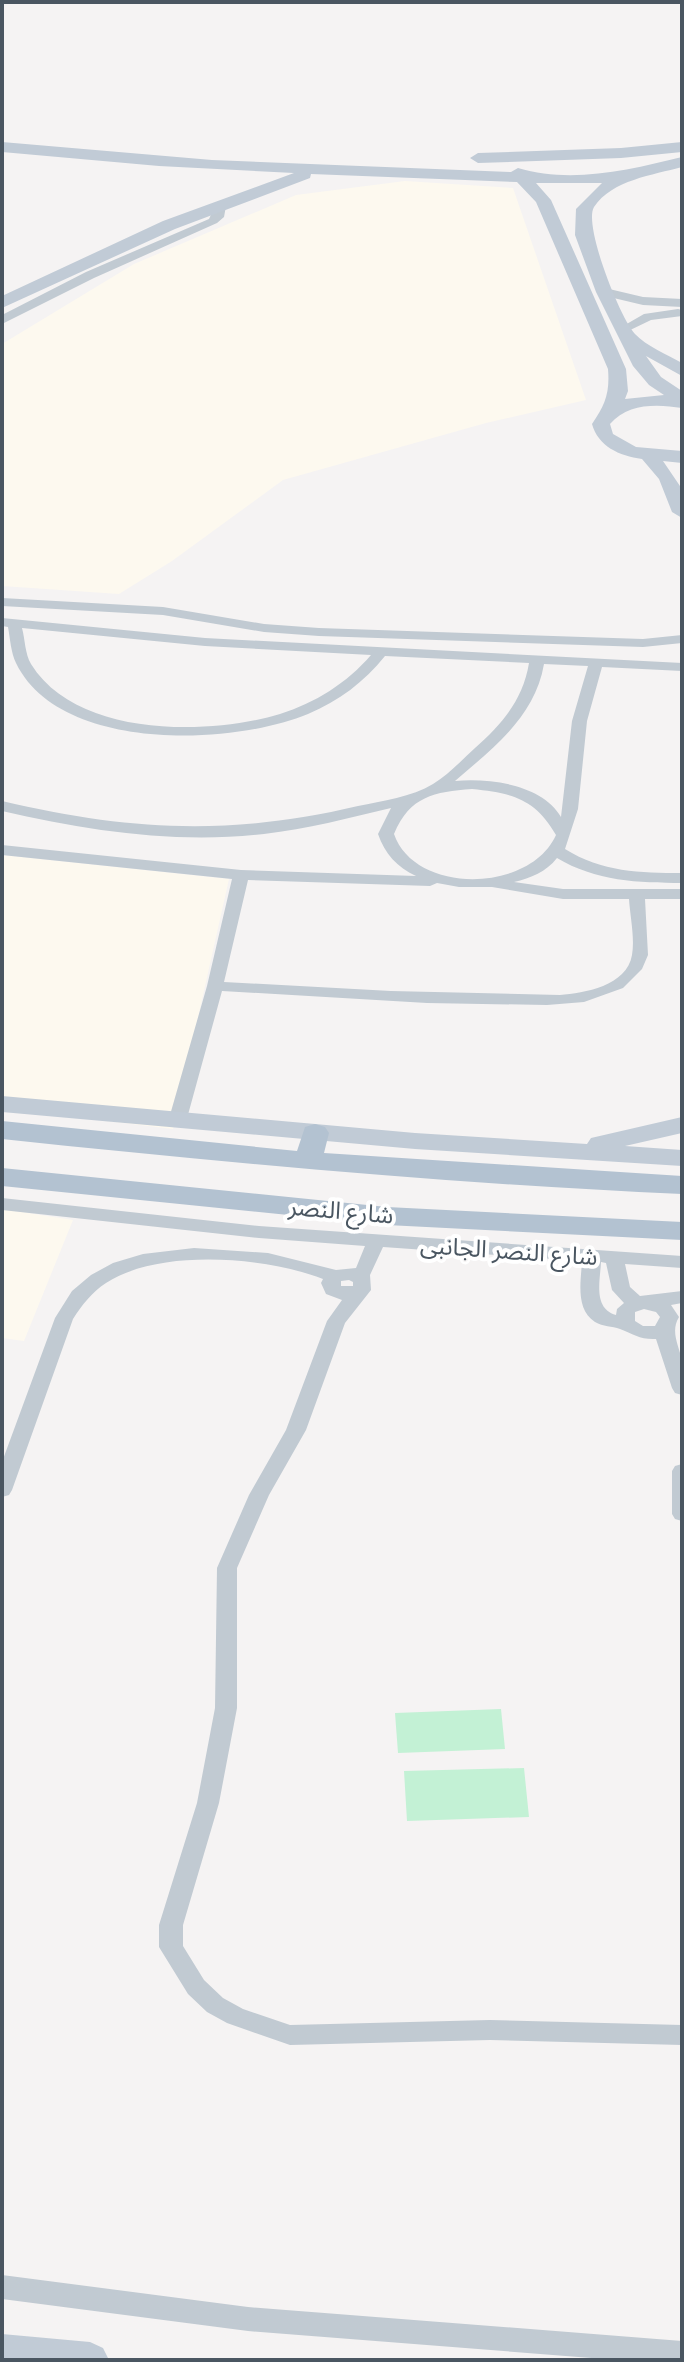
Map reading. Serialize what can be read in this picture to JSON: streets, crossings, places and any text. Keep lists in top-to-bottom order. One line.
{"streets":{"main road":["شارع النصر"],"street":["شارع النصر الجانبى"]}}
